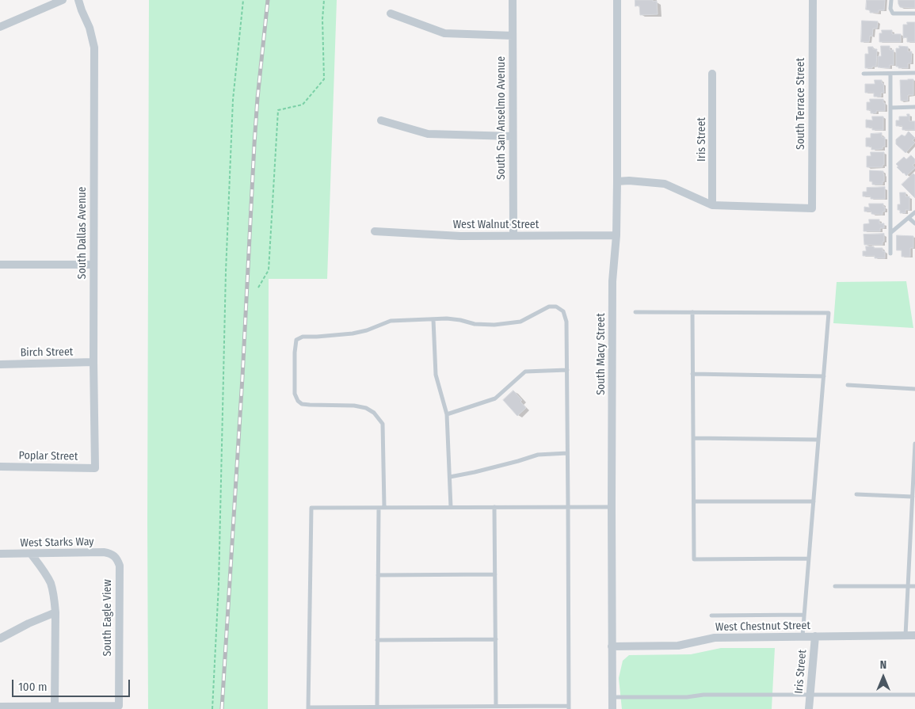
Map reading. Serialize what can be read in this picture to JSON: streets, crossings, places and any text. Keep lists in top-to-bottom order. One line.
{"streets":{"street":["South Terrace Street","South San Anselmo Avenue","Iris Street","West Walnut Street","South Dallas Avenue","Birch Street","South Macy Street","Poplar Street","West Starks Way","South Eagle View","West Chestnut Street"]},"crossings":[["South Terrace Street","Iris Street"],["South San Anselmo Avenue","West Walnut Street"],["Iris Street","West Chestnut Street"],["West Walnut Street","South Macy Street"],["South Dallas Avenue","Birch Street"],["South Dallas Avenue","Poplar Street"],["South Macy Street","West Chestnut Street"],["West Starks Way","South Eagle View"]],"scale_bar":"100 m","north":"top"}
